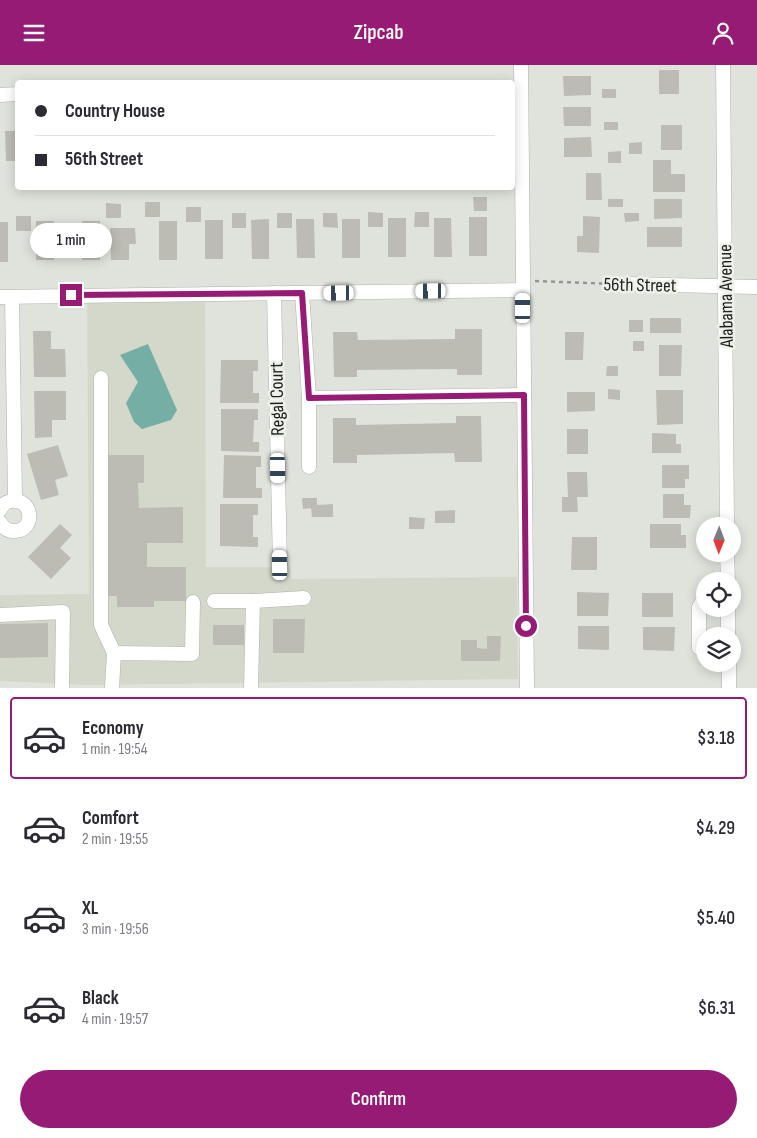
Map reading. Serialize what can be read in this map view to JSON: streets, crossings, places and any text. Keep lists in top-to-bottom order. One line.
{"streets":{"street":["56th Street","Alabama Avenue","Regal Court"]},"crossings":[["56th Street","Alabama Avenue"]],"north":"bottom","page":{"header":"Zipcab","banner":["Country House","56th Street"],"bubble":"1 min","list":[{"name":"Economy","note":"1 min · 19:54","value":"$3.18"},{"name":"Comfort","note":"2 min · 19:55","value":"$4.29"},{"name":"XL","note":"3 min · 19:56","value":"$5.40"},{"name":"Black","note":"4 min · 19:57","value":"$6.31"}],"buttons":"Confirm"}}
